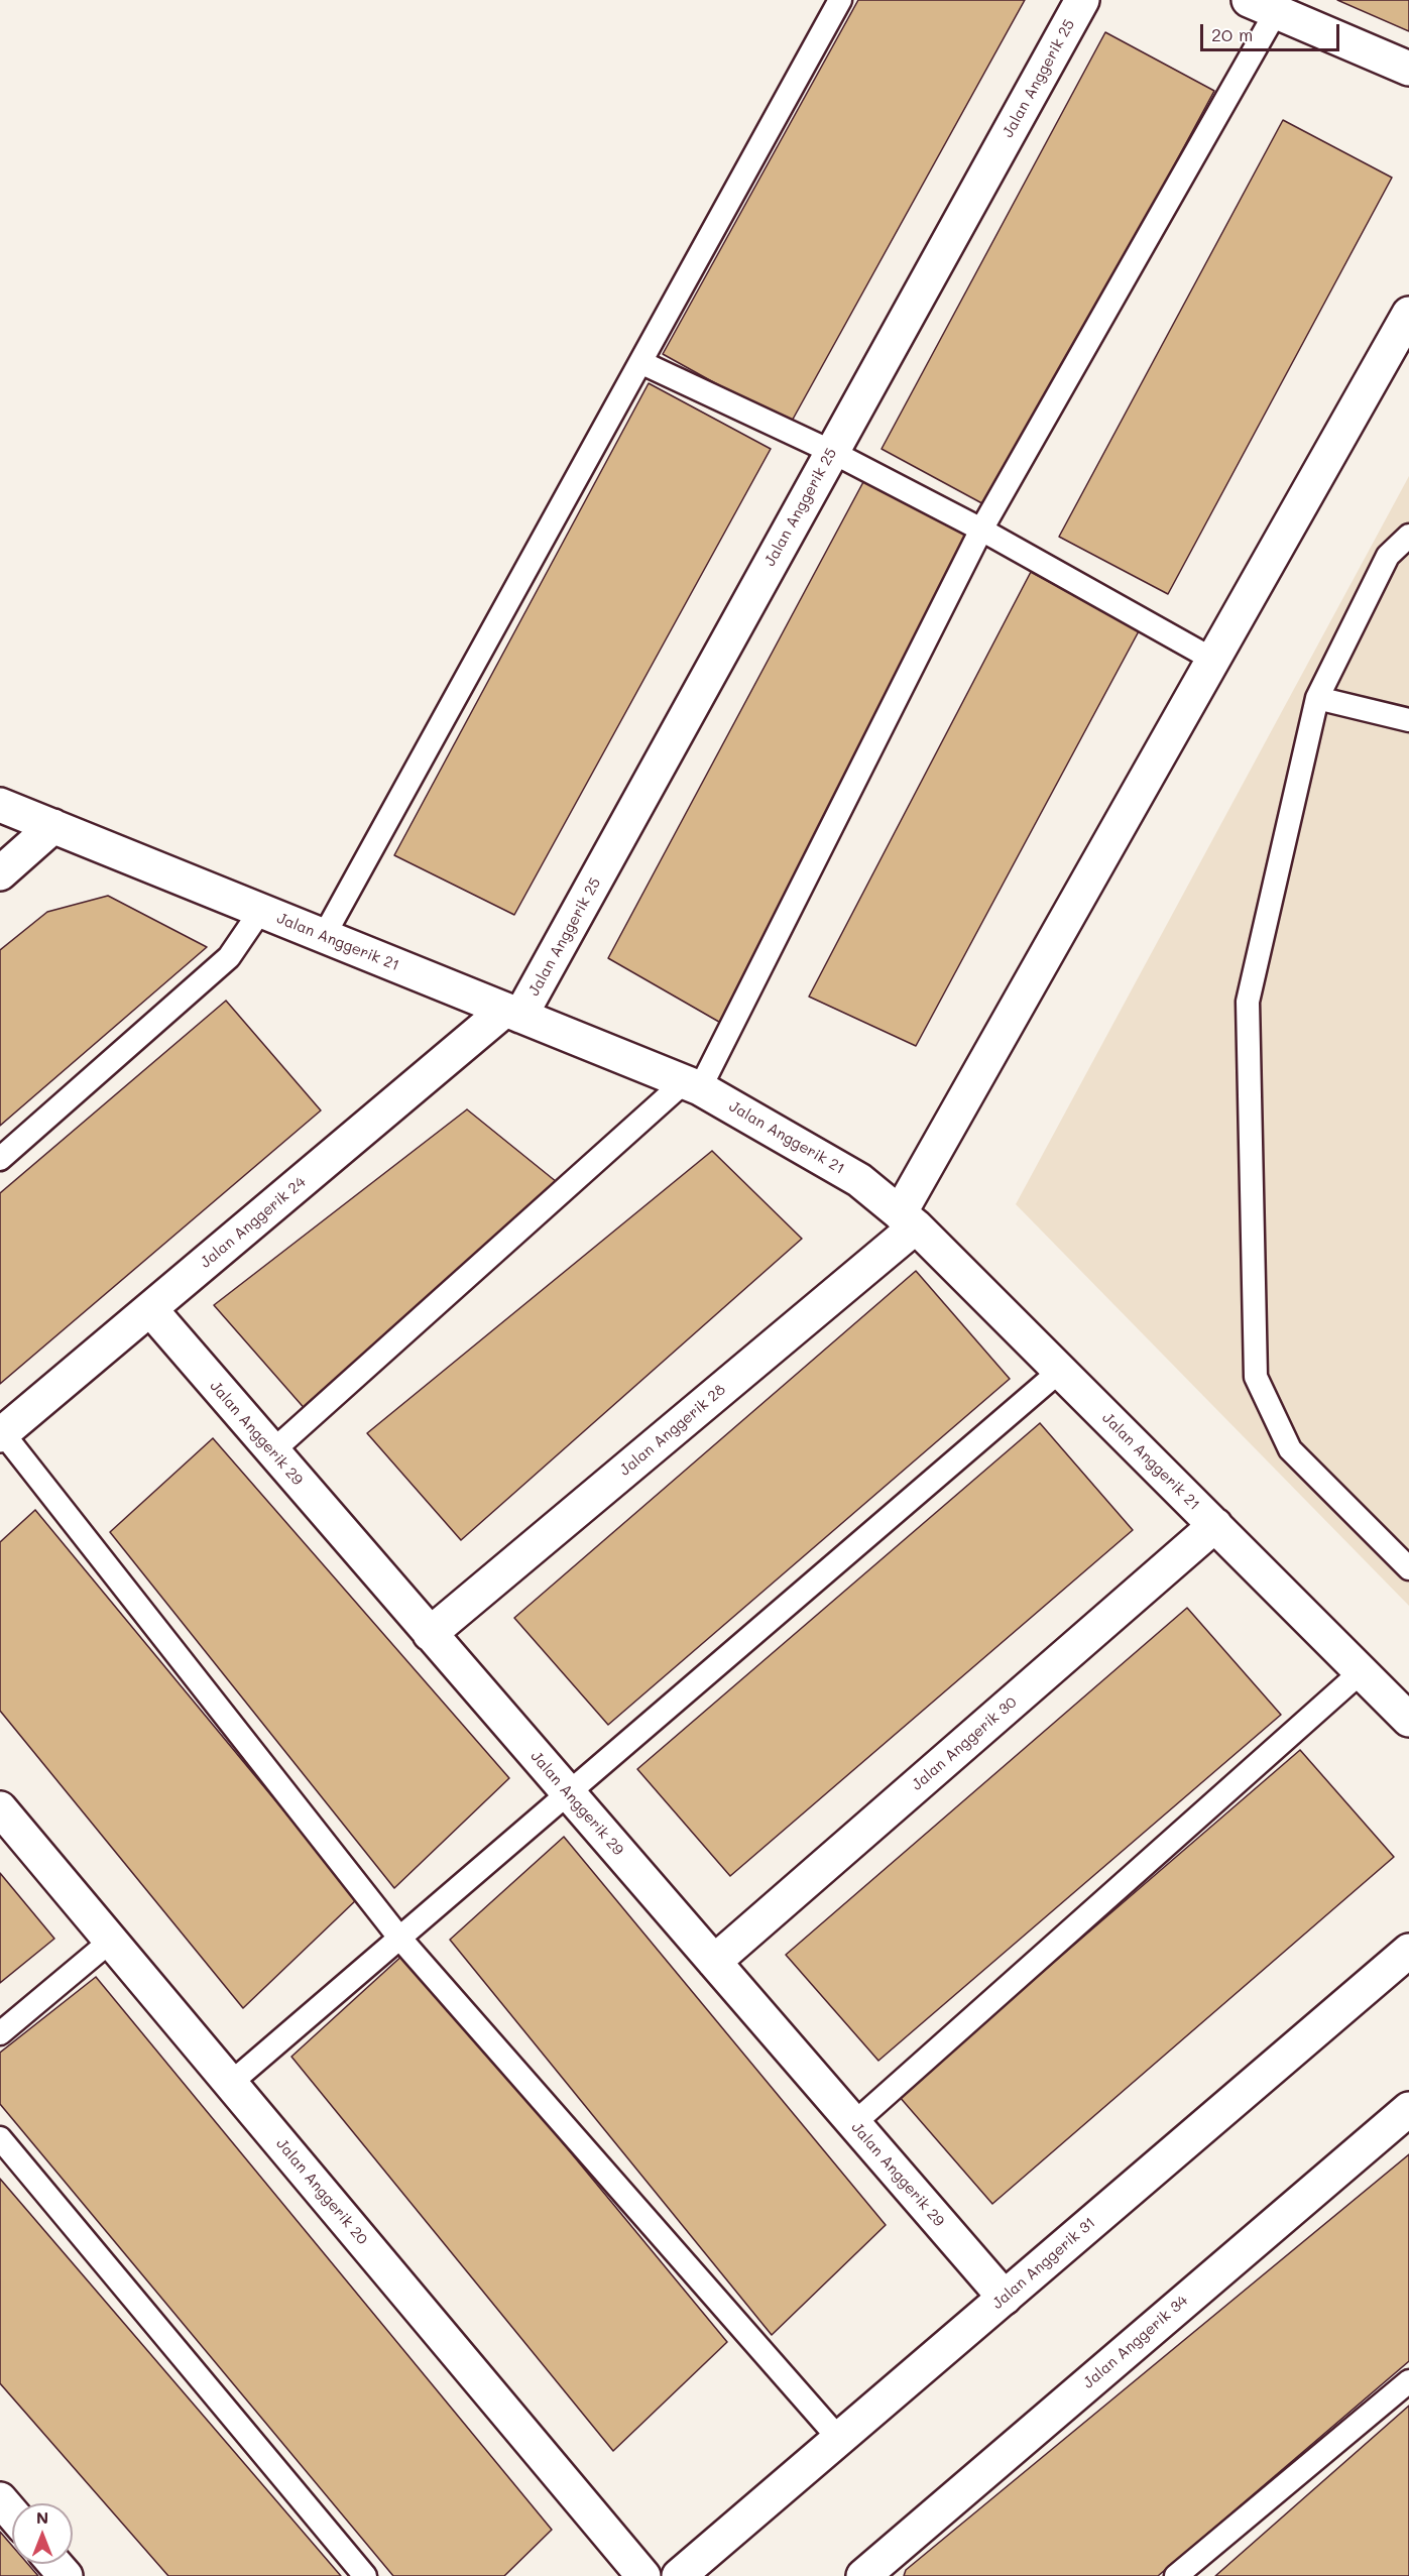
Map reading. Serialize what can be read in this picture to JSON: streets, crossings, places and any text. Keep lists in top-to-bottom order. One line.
{"streets":{"street":["Jalan Anggerik 25","Jalan Anggerik 21","Jalan Anggerik 24","Jalan Anggerik 28","Jalan Anggerik 29","Jalan Anggerik 30","Jalan Anggerik 20","Jalan Anggerik 31","Jalan Anggerik 34"]},"crossings":[["Jalan Anggerik 25","Jalan Anggerik 21"],["Jalan Anggerik 25","Jalan Anggerik 24"],["Jalan Anggerik 21","Jalan Anggerik 24"],["Jalan Anggerik 21","Jalan Anggerik 28"],["Jalan Anggerik 21","Jalan Anggerik 30"],["Jalan Anggerik 24","Jalan Anggerik 29"],["Jalan Anggerik 28","Jalan Anggerik 29"],["Jalan Anggerik 29","Jalan Anggerik 30"],["Jalan Anggerik 29","Jalan Anggerik 31"]],"scale_bar":"20 m","north":"top"}
